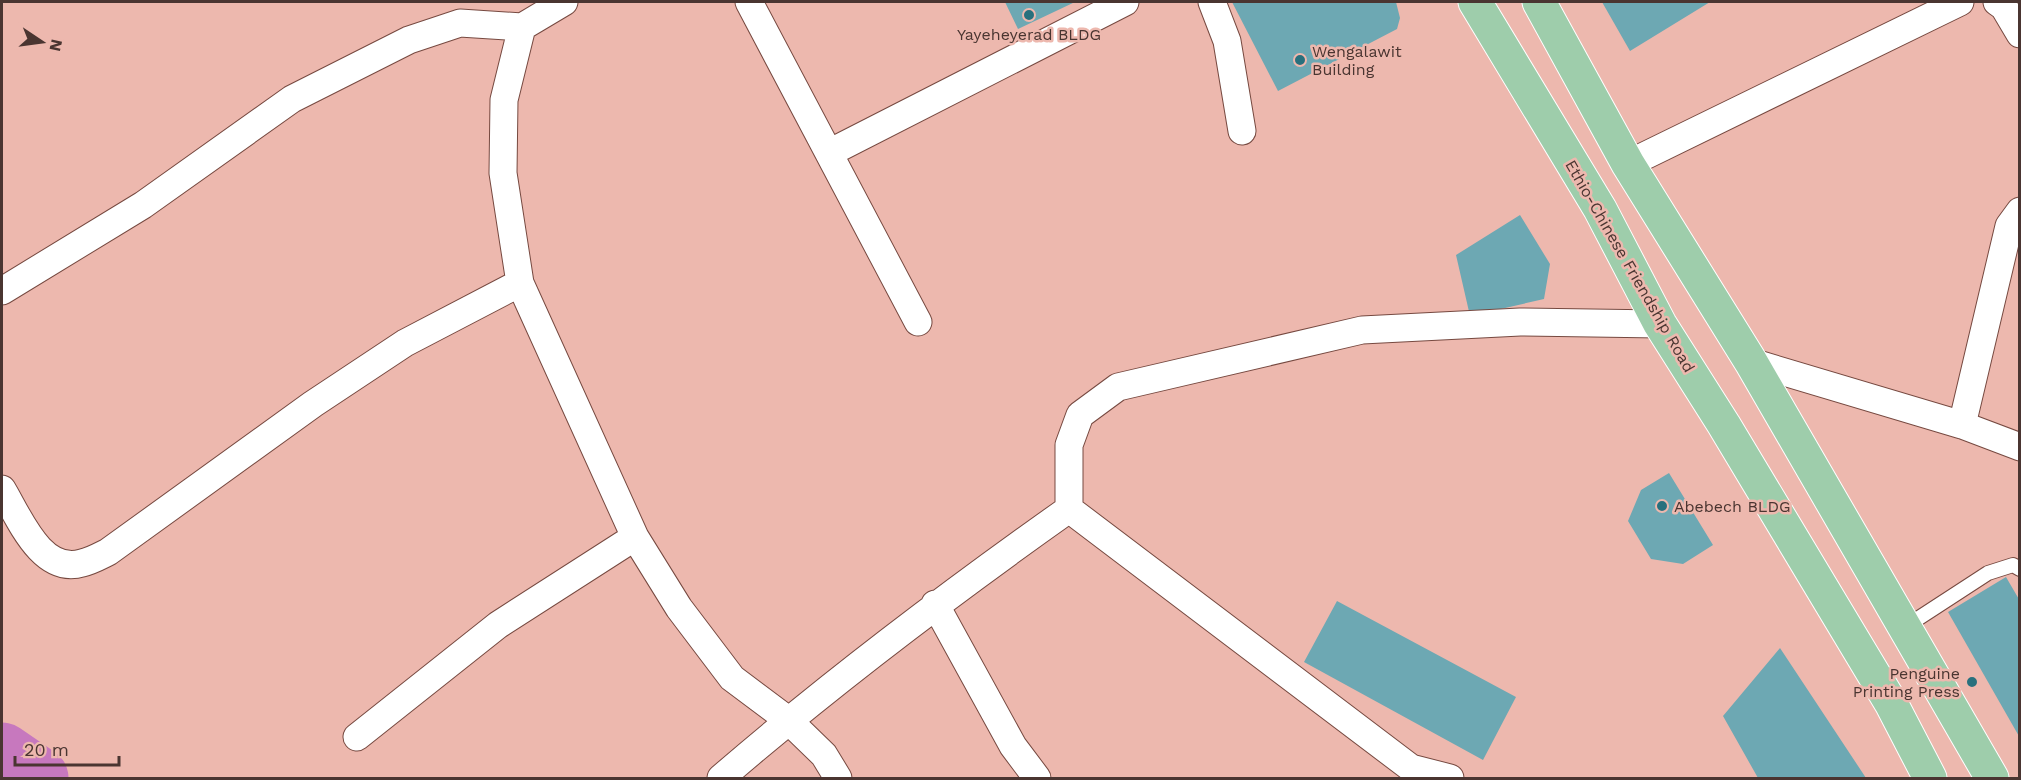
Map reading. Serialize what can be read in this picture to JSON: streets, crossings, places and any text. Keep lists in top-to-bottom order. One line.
{"streets":{"main road":["Ethio-Chinese Friendship Road"]},"places":["Yayeheyerad BLDG","Wengalawit Building","Abebech BLDG","Penguine Printing Press"],"scale_bar":"20 m","north":"right"}
